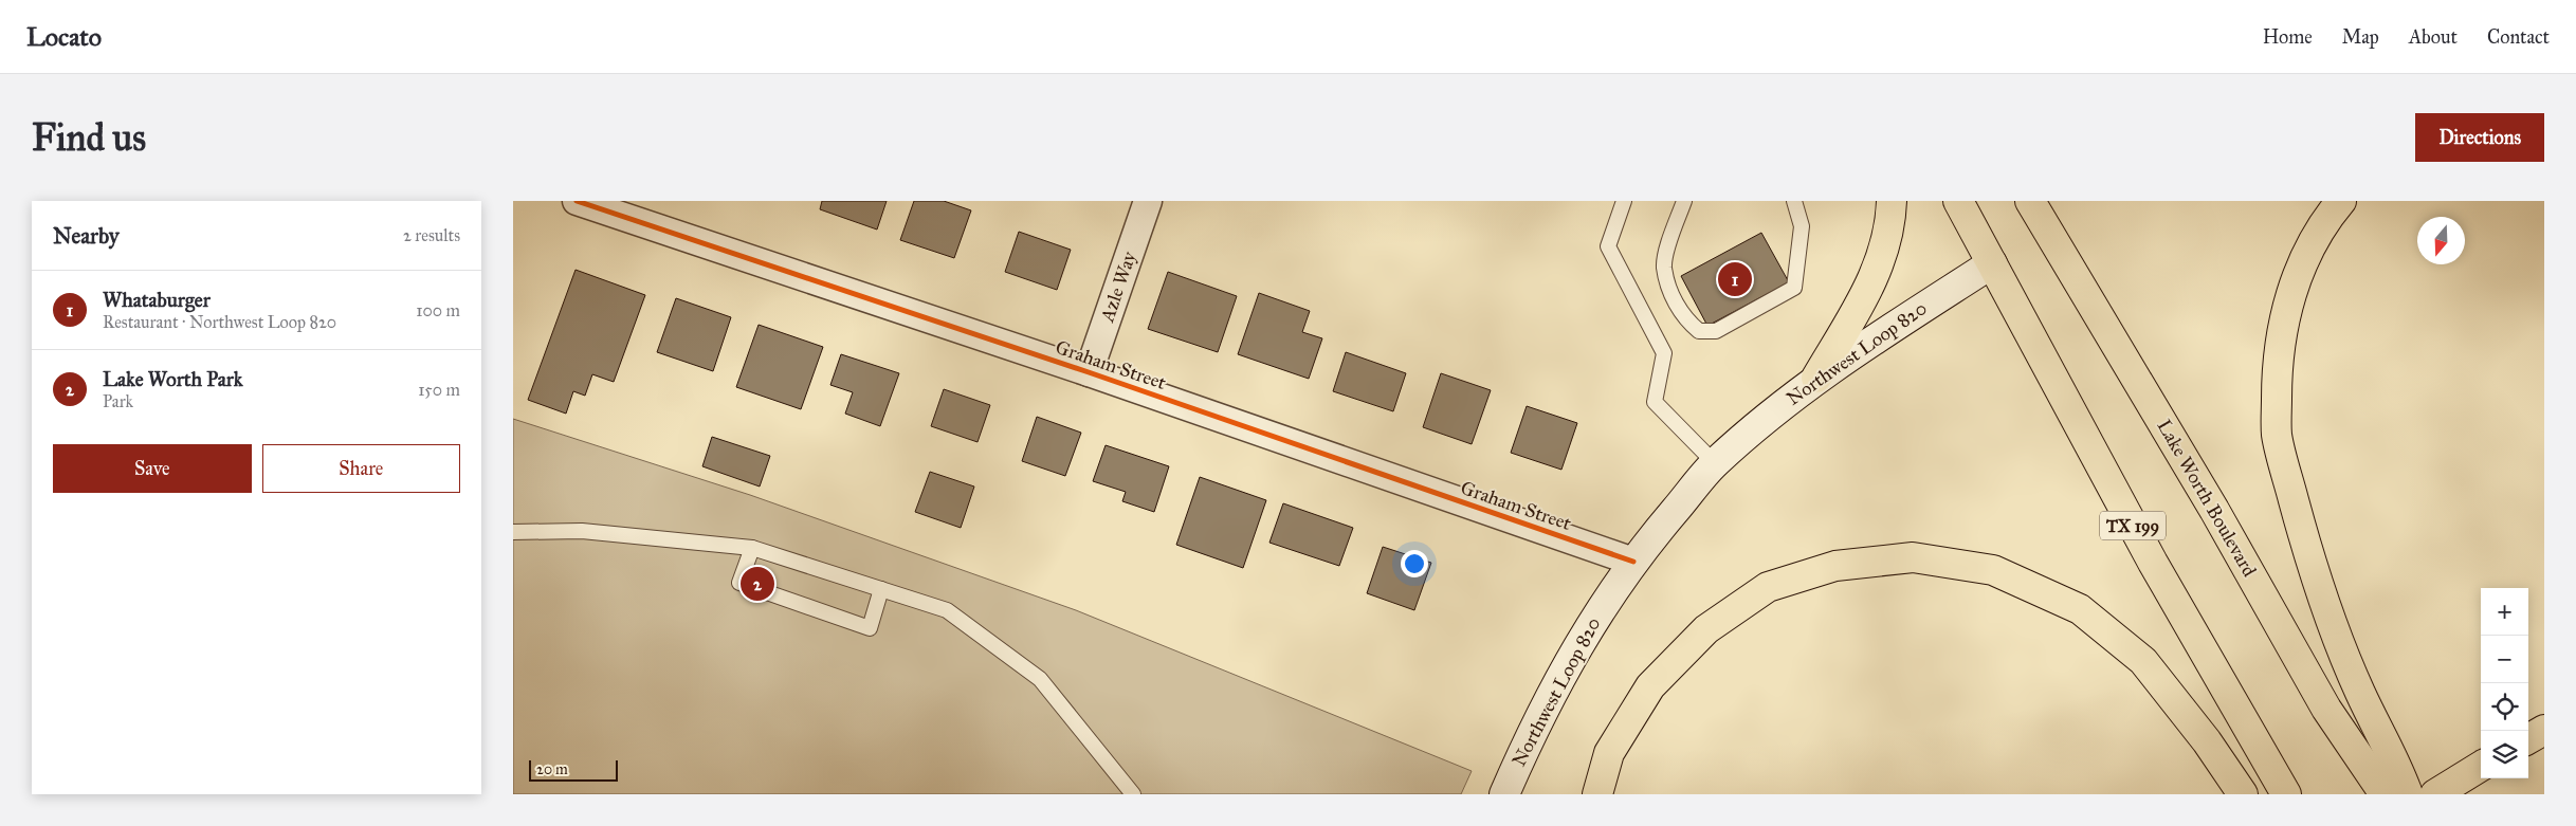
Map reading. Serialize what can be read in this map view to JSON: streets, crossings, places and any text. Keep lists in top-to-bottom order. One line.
{"streets":{"main road":["Northwest Loop 820","Lake Worth Boulevard","TX 199"],"street":["Azle Way","Graham Street"]},"crossings":[["Azle Way","Graham Street"],["Northwest Loop 820","Graham Street"],["Northwest Loop 820","TX 199"]],"scale_bar":"20 m","north":"bottom","page":{"header":"Locato","nav":["Home","Map","About","Contact"],"buttons":["Directions",["Save","Share"]],"title":"Find us","heading":["Nearby","2 results"],"pins":["1","2"],"list":[{"mark":"1","name":"Whataburger","note":"Restaurant · Northwest Loop 820","value":"100 m"},{"mark":"2","name":"Lake Worth Park","note":"Park","value":"150 m"}],"map_buttons":["+","−"],"scale":"20 m"}}
